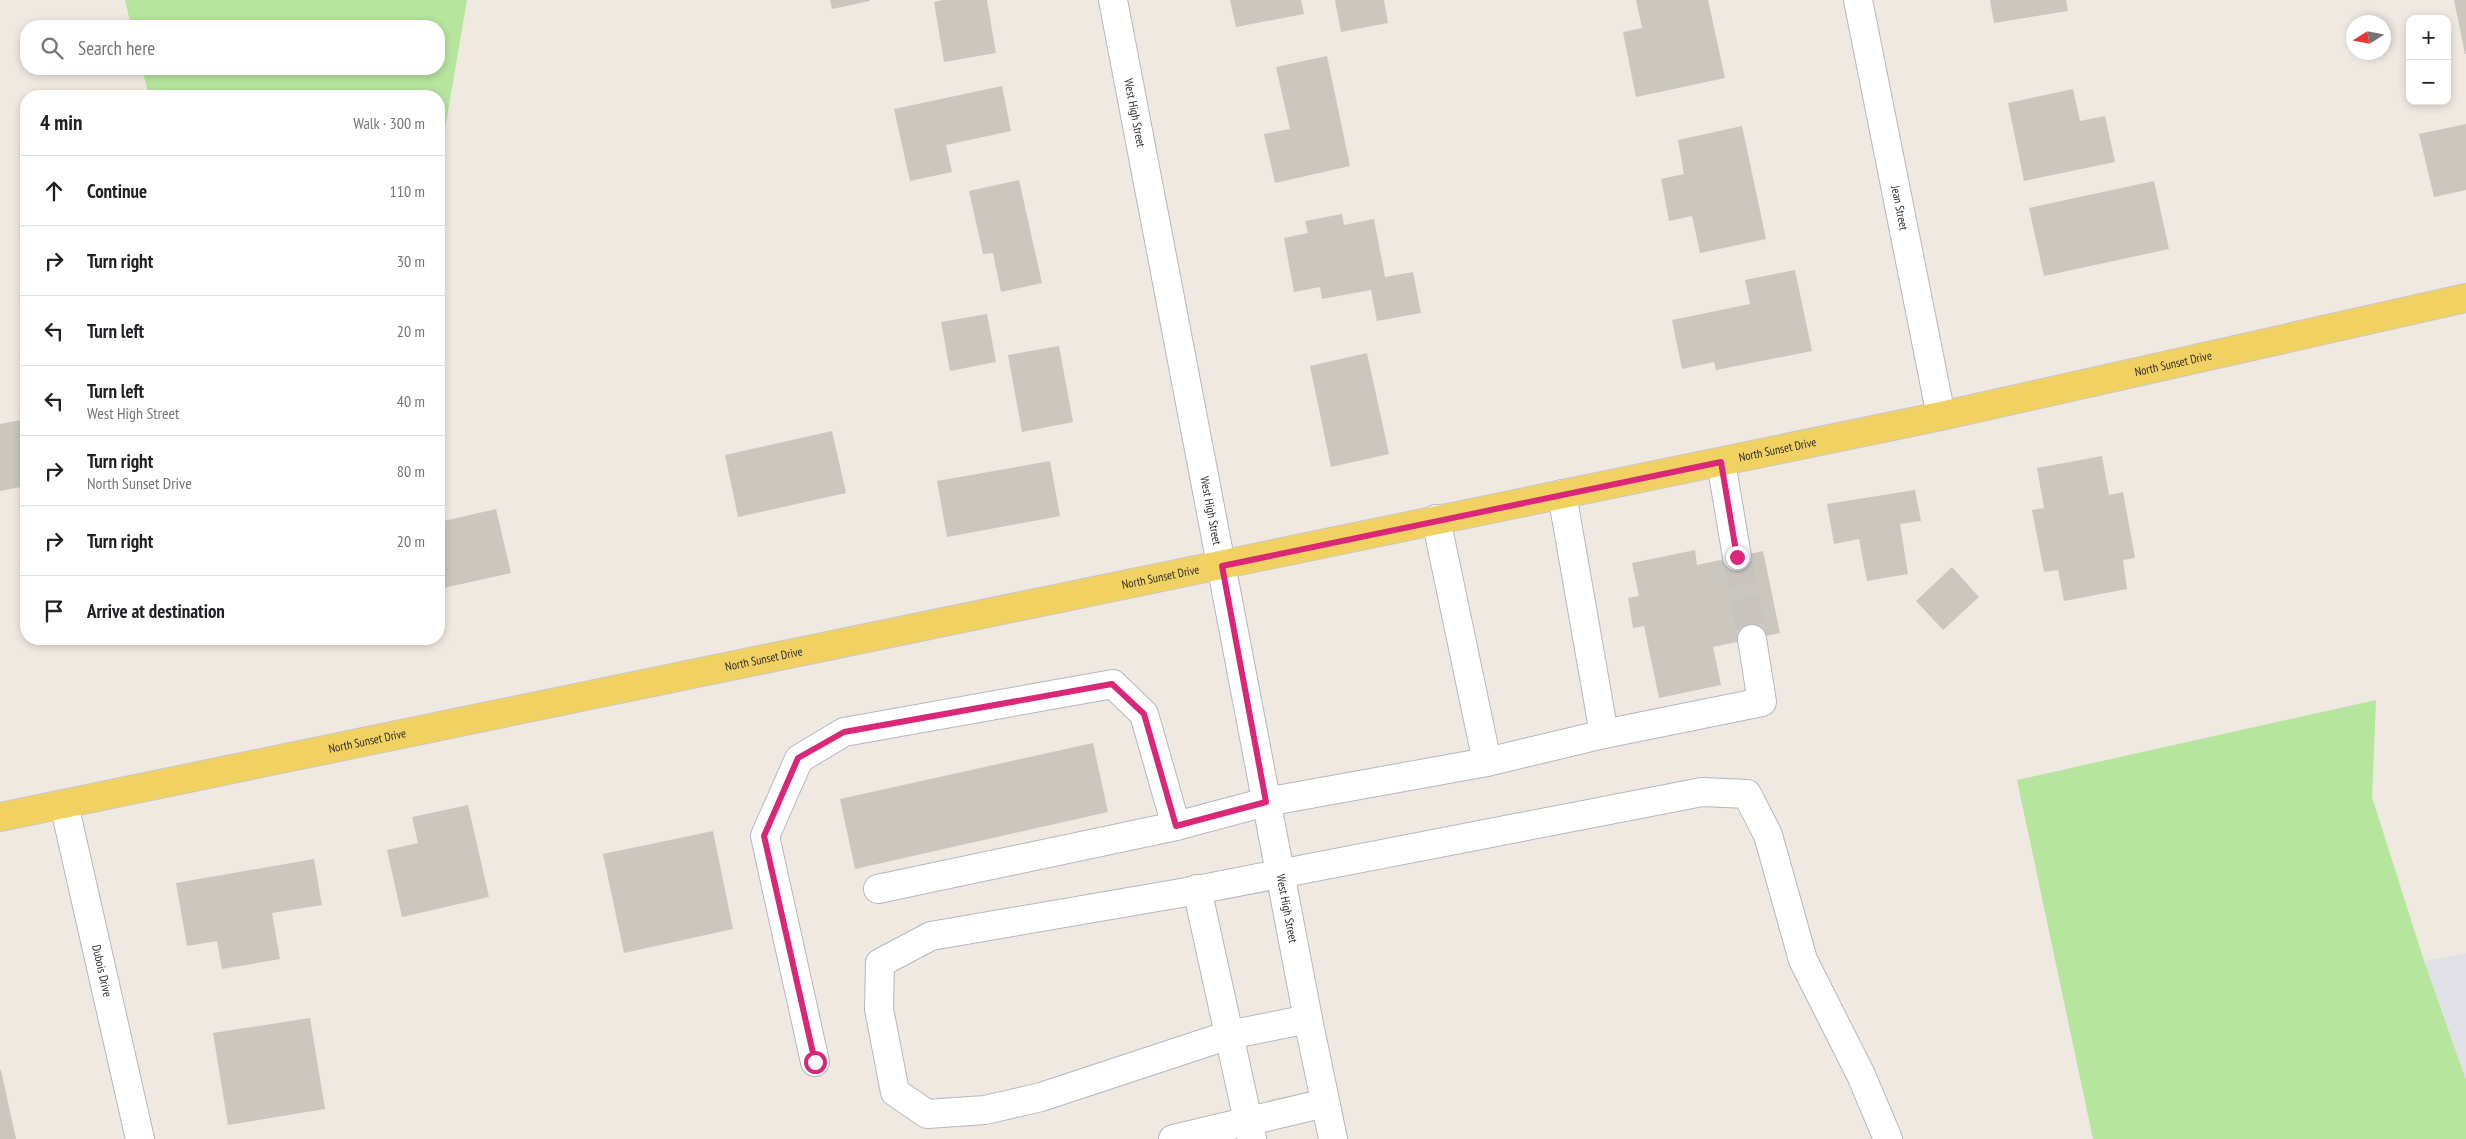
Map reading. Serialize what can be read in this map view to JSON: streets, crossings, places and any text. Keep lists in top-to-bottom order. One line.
{"streets":{"main road":["North Sunset Drive"],"street":["West High Street","Jean Street","Dubois Drive"]},"crossings":[["West High Street","North Sunset Drive"],["Jean Street","North Sunset Drive"],["North Sunset Drive","Dubois Drive"]],"north":"left","page":{"map_buttons":["+","−"],"search":"Search here","heading":["4 min","Walk · 300 m"],"list":[["Continue","110 m"],["Turn right","30 m"],["Turn left","20 m"],["Turn left","West High Street","40 m"],["Turn right","North Sunset Drive","80 m"],["Turn right","20 m"],"Arrive at destination"]}}
